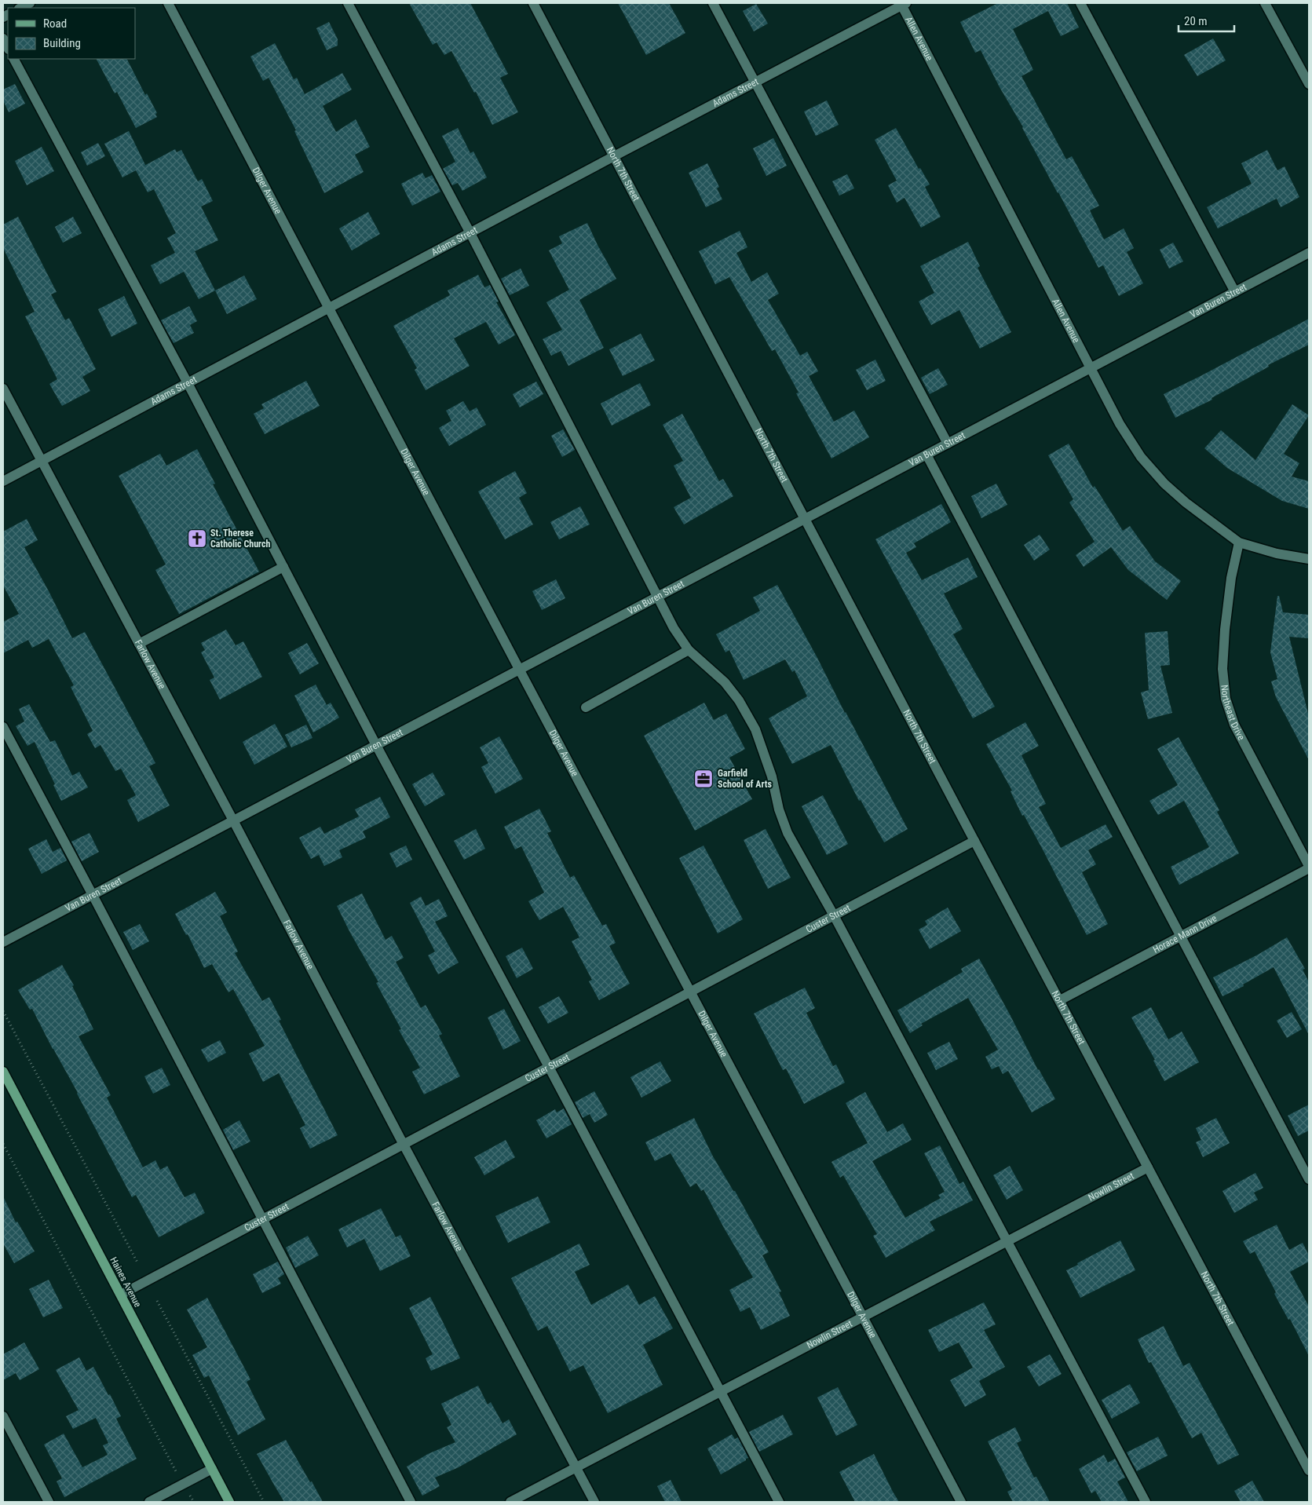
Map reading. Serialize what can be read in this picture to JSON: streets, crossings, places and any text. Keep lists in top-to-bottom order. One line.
{"streets":{"main road":["Haines Avenue"],"street":["Allen Avenue","Adams Street","North 7th Street","Dilger Avenue","Van Buren Street","Farlow Avenue","Northeast Drive","Custer Street","Horace Mann Drive","Nowlin Street"]},"crossings":[["Allen Avenue","Adams Street"],["Allen Avenue","Van Buren Street"],["Allen Avenue","Northeast Drive"],["Adams Street","North 7th Street"],["Adams Street","Dilger Avenue"],["Adams Street","Farlow Avenue"],["North 7th Street","Van Buren Street"],["North 7th Street","Custer Street"],["North 7th Street","Horace Mann Drive"],["North 7th Street","Nowlin Street"],["Dilger Avenue","Van Buren Street"],["Dilger Avenue","Custer Street"],["Dilger Avenue","Nowlin Street"],["Van Buren Street","Farlow Avenue"],["Farlow Avenue","Custer Street"],["Farlow Avenue","Nowlin Street"],["Northeast Drive","Horace Mann Drive"],["Custer Street","Haines Avenue"]],"places":{"church":["St. Therese Catholic Church"],"office":["Garfield School of Arts"]},"legend":["Road","Building"],"scale_bar":"20 m"}
